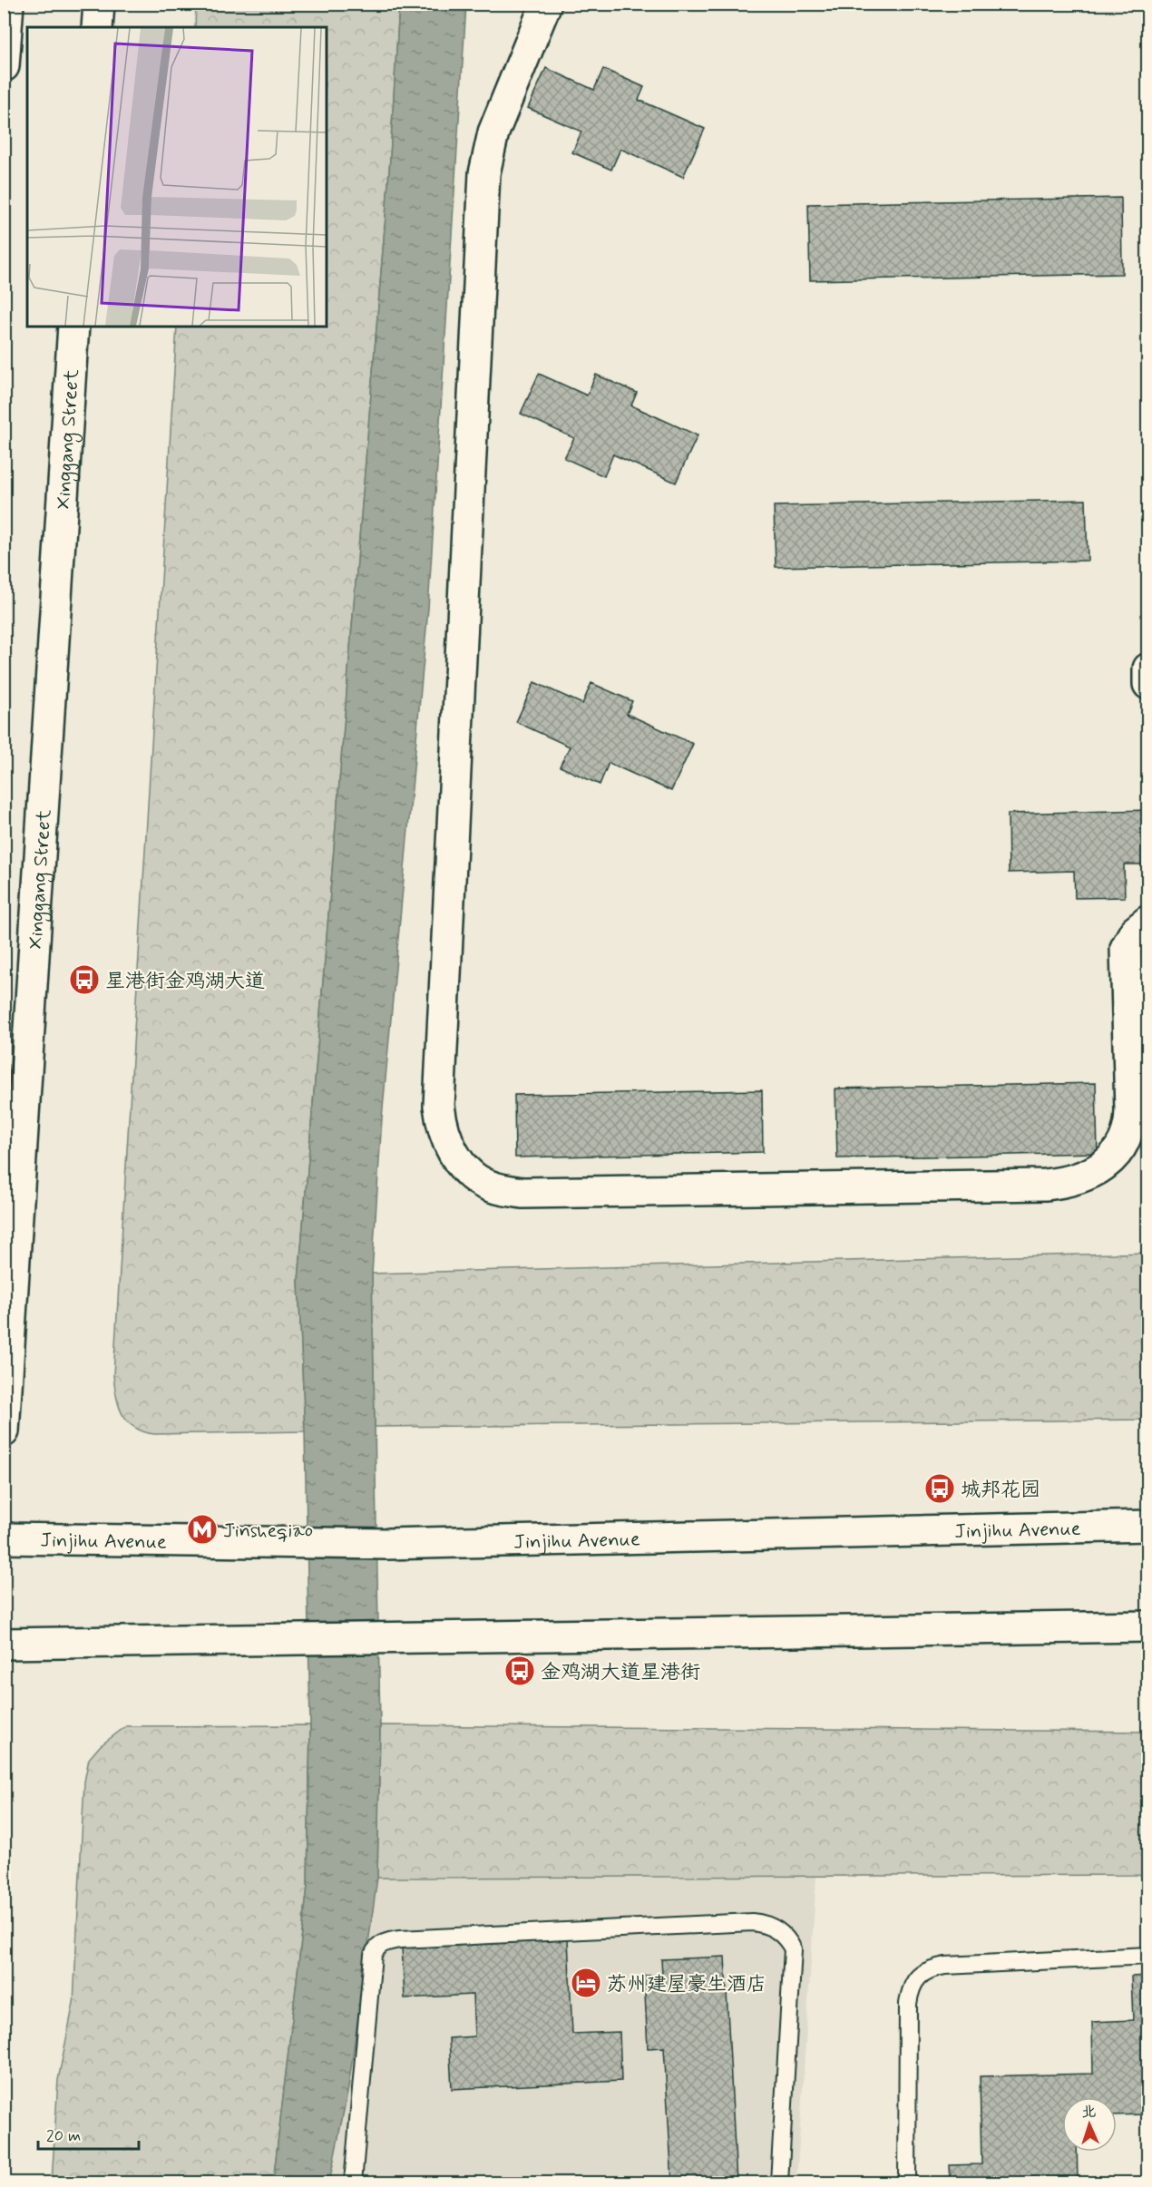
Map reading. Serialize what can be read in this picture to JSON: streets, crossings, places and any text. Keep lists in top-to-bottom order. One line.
{"streets":{"main road":["Xinggang Street","Jinjihu Avenue"]},"places":{"bus stop":["星港街金鸡湖大道","城邦花园","金鸡湖大道星港街"],"metro station":["Jinsheqiao"],"hotel":["苏州建屋豪生酒店"]},"scale_bar":"20 m","north":"top"}
